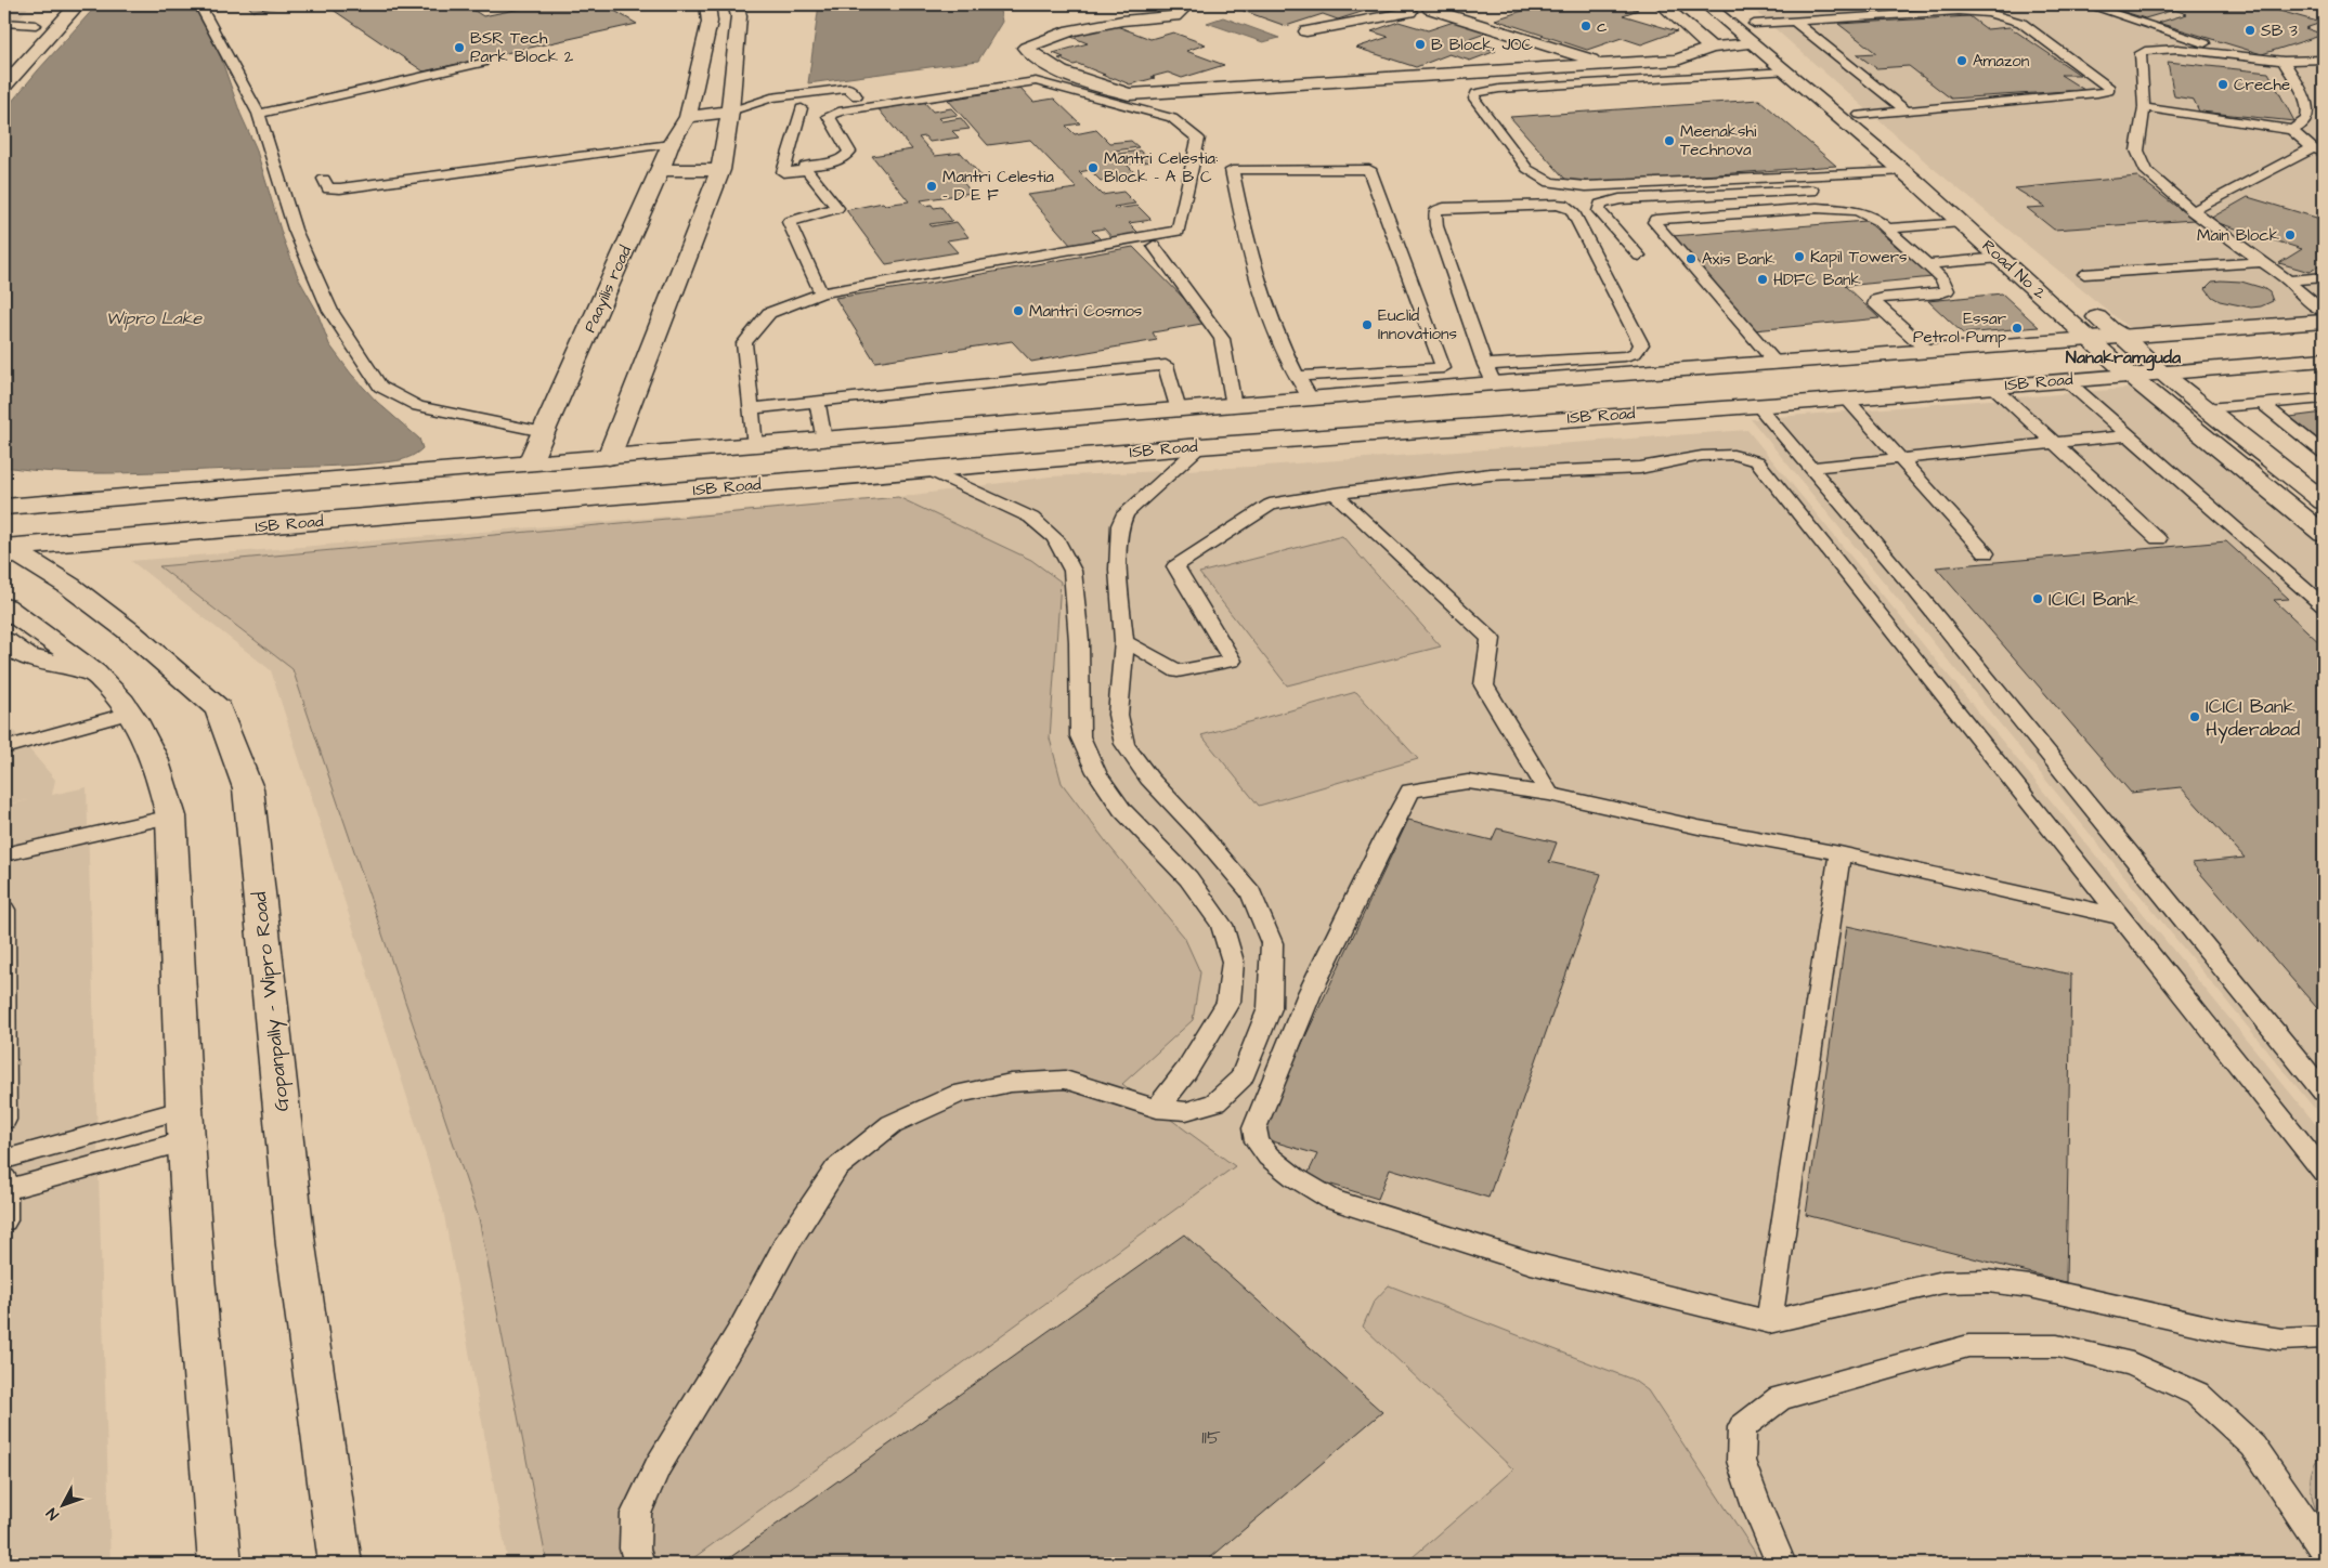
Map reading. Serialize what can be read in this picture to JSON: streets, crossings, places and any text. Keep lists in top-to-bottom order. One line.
{"streets":{"street":["Road No 2","Paayilis road","ISB Road","Gopanpally - Wipro Road"]},"crossings":[["Road No 2","ISB Road"],["Paayilis road","ISB Road"],["ISB Road","Gopanpally - Wipro Road"]],"districts":["Nanakramguda"],"water":["Wipro Lake"],"places":["c","SB 3","B Block, JOC","BSR Tech Park Block 2","Amazon","Creche","Meenakshi Technova","Mantri Celestia: Block - A B C","Mantri Celestia - D E F","Main Block","Kapil Towers","Axis Bank","HDFC Bank","Mantri Cosmos","Euclid Innovations","Essar Petrol Pump","ICICI Bank","ICICI Bank Hyderabad"],"house_numbers":["115"],"north":"bottom left"}
